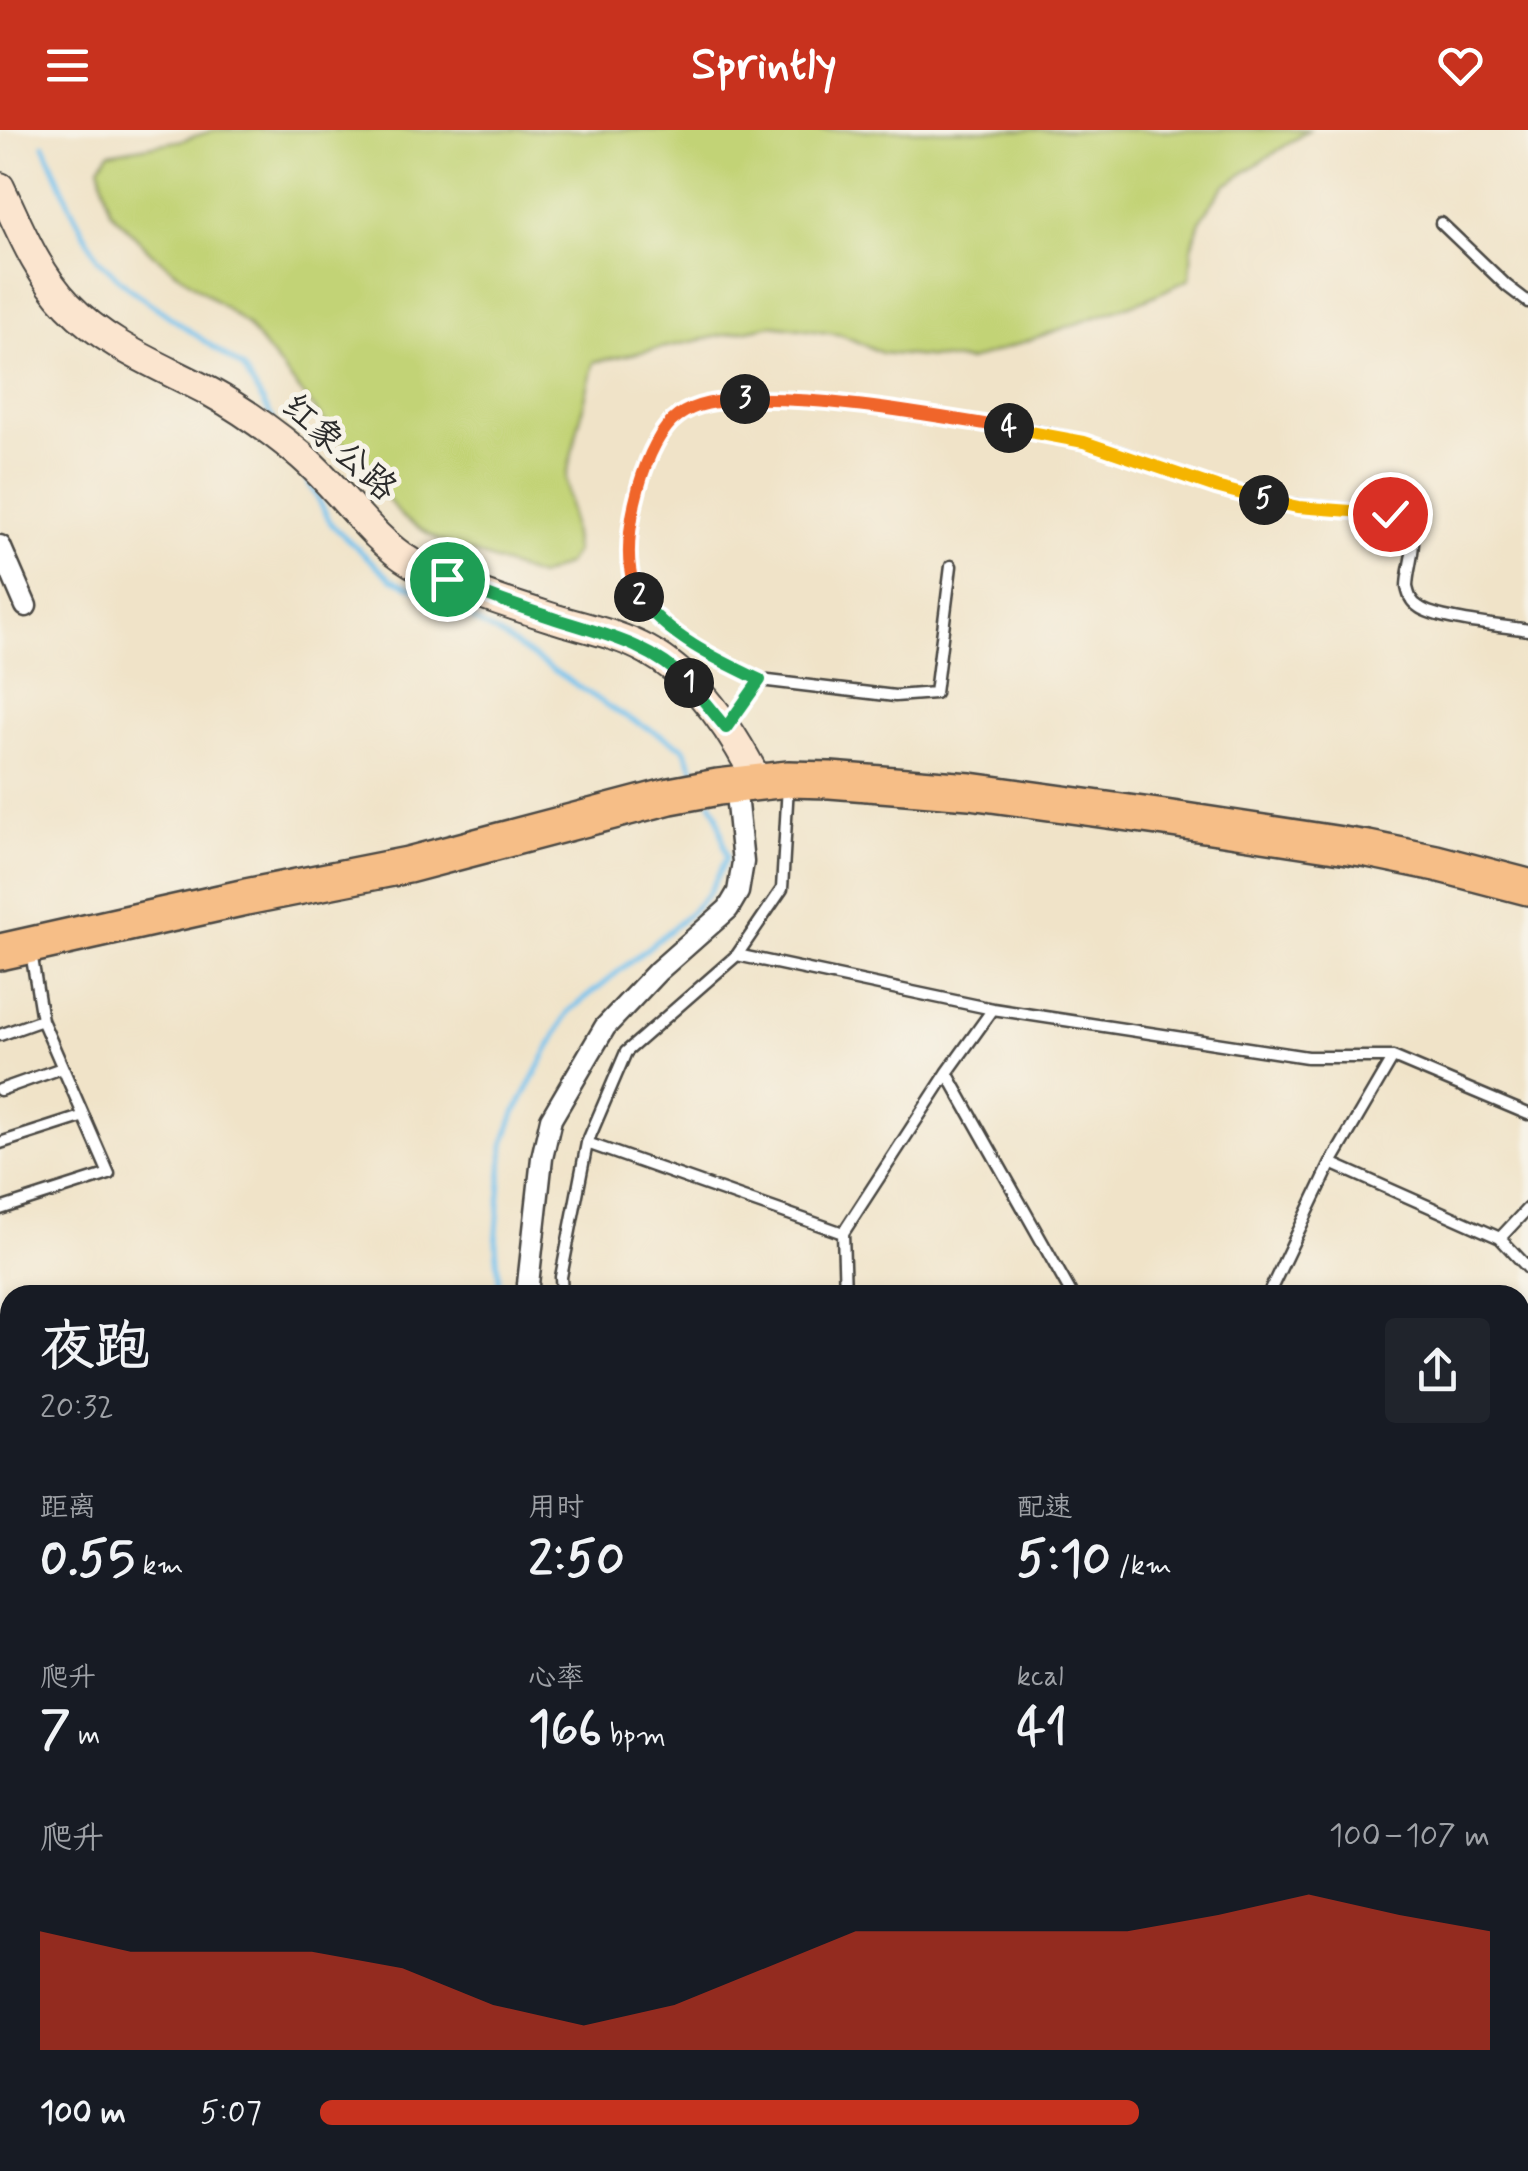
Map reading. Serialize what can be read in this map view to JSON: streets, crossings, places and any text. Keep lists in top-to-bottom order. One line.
{"streets":{"main road":["红象公路"]},"page":{"header":"Sprintly","pins":["3","4","5","2","1"],"heading":["夜跑","20:32"],"stats":[["距离","0.55 km"],["用时","2:50"],["配速","5:10 /km"],["爬升","7 m"],["心率","166 bpm"],["kcal","41"]],"chart":["爬升","100–107 m"],"list":[{"name":"100 m","note":"5:07"}]}}
